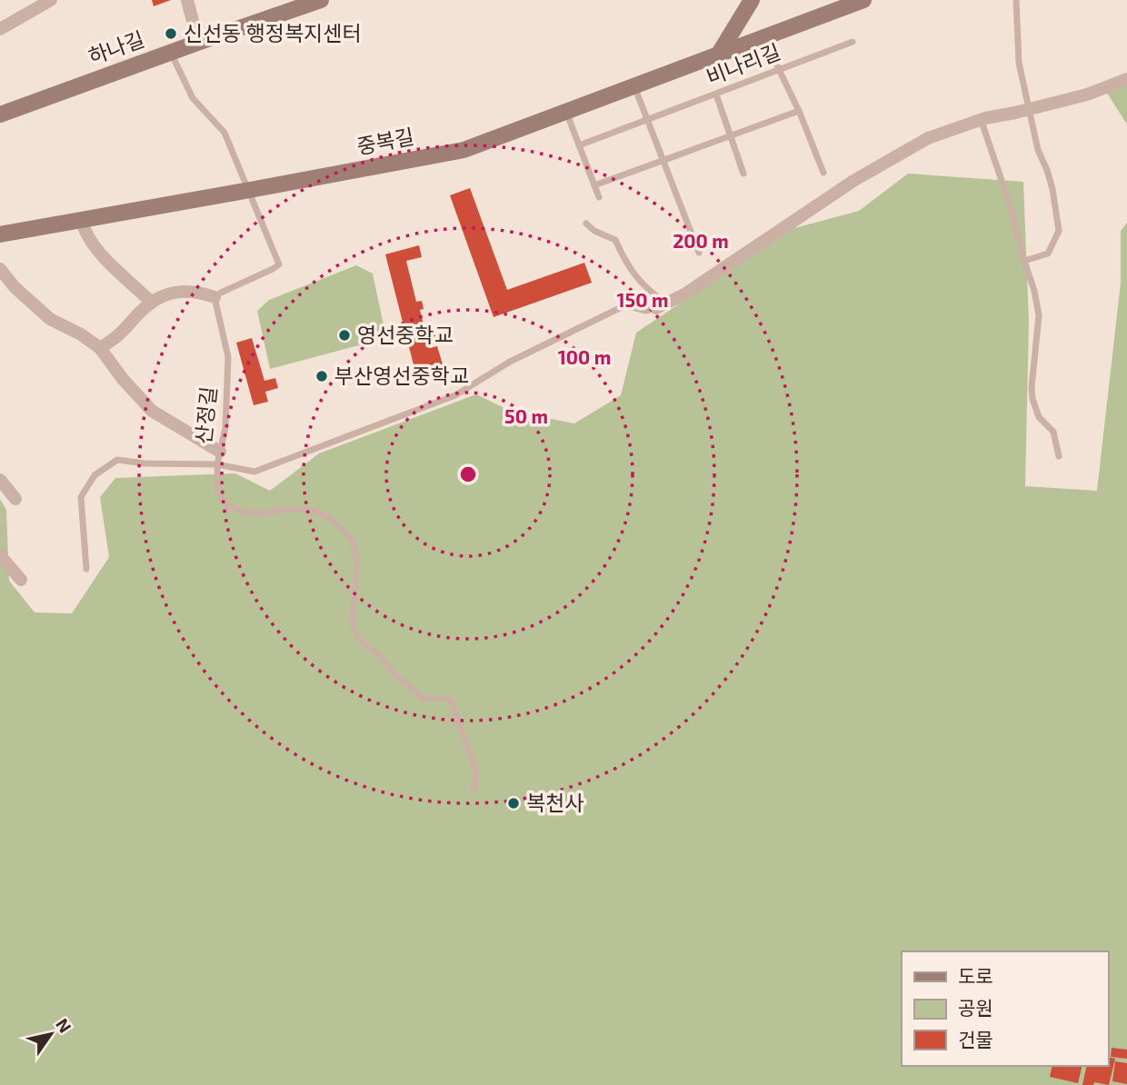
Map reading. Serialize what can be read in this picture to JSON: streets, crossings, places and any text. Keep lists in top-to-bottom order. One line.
{"streets":{"street":["하나길","중복길"],"lane":["비나리길","산정길"]},"places":["신선동 행정복지센터","영선중학교","부산영선중학교","복천사"],"legend":["도로","공원","건물"],"north":"top right","rings":["200 m","150 m","100 m","50 m"]}
